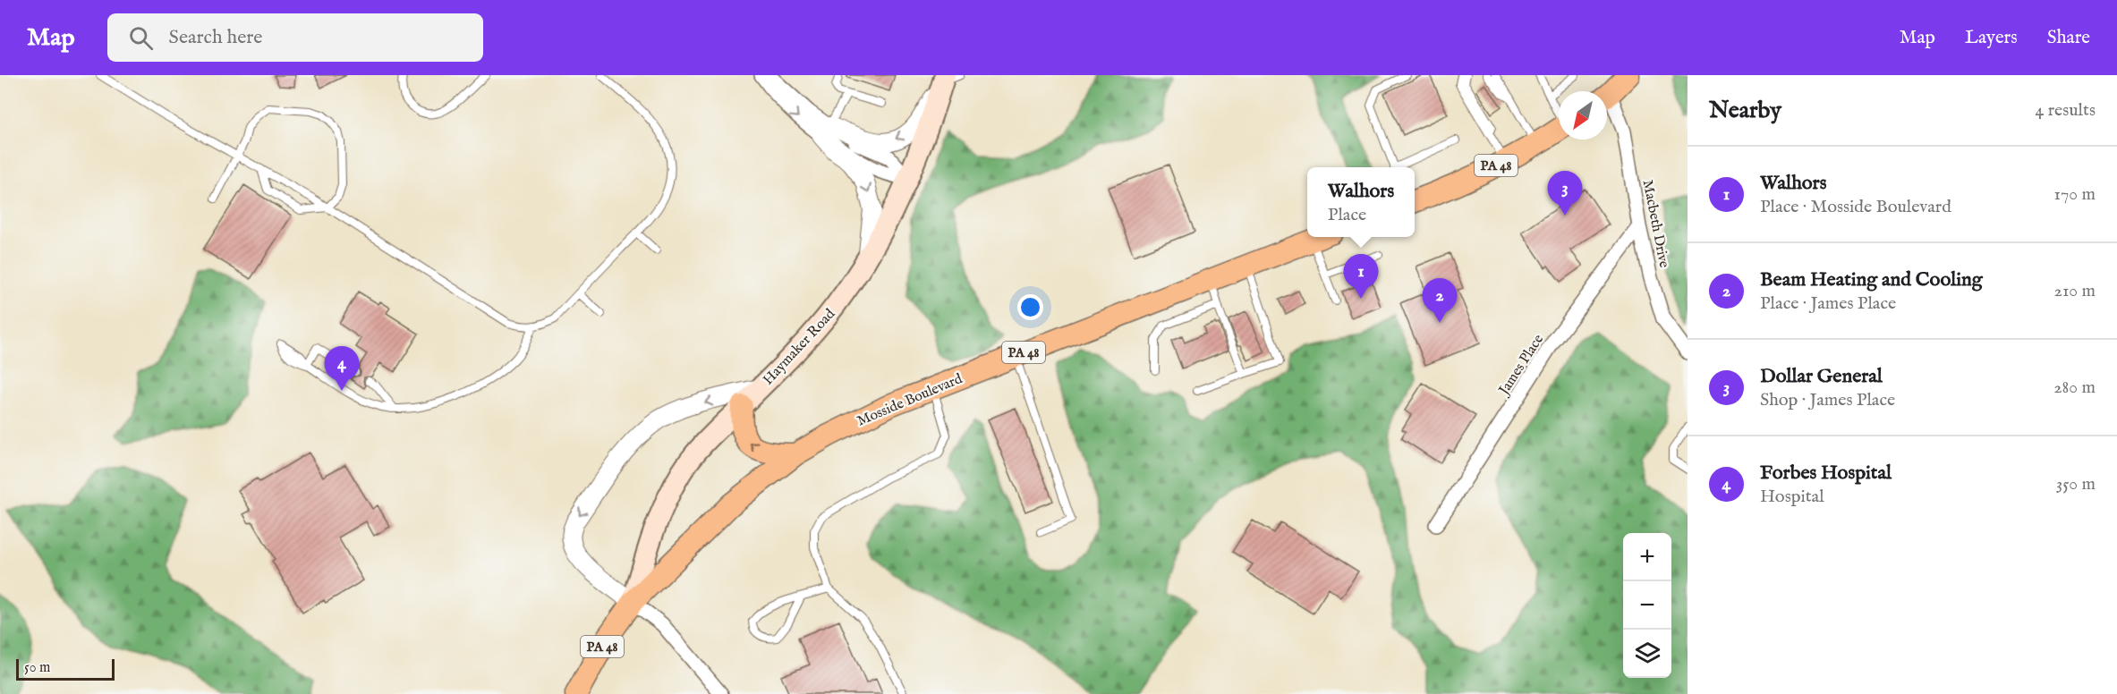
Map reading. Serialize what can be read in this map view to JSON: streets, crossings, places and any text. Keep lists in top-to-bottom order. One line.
{"streets":{"main road":["PA 48","Haymaker Road","Mosside Boulevard"],"street":["Macbeth Drive","James Place"]},"crossings":[["Macbeth Drive","James Place"],["Haymaker Road","Mosside Boulevard"]],"scale_bar":"50 m","north":"bottom left","page":{"header":"Map","search":"Search here","nav":["Map","Layers","Share"],"heading":["Nearby","4 results"],"list":[{"mark":"1","name":"Walhors","note":"Place · Mosside Boulevard","value":"170 m"},{"mark":"2","name":"Beam Heating and Cooling","note":"Place · James Place","value":"210 m"},{"mark":"3","name":"Dollar General","note":"Shop · James Place","value":"280 m"},{"mark":"4","name":"Forbes Hospital","note":"Hospital","value":"350 m"}],"popup":["Walhors","Place"],"pins":["3","1","2","4"],"map_buttons":["+","−"],"scale":"50 m"}}
